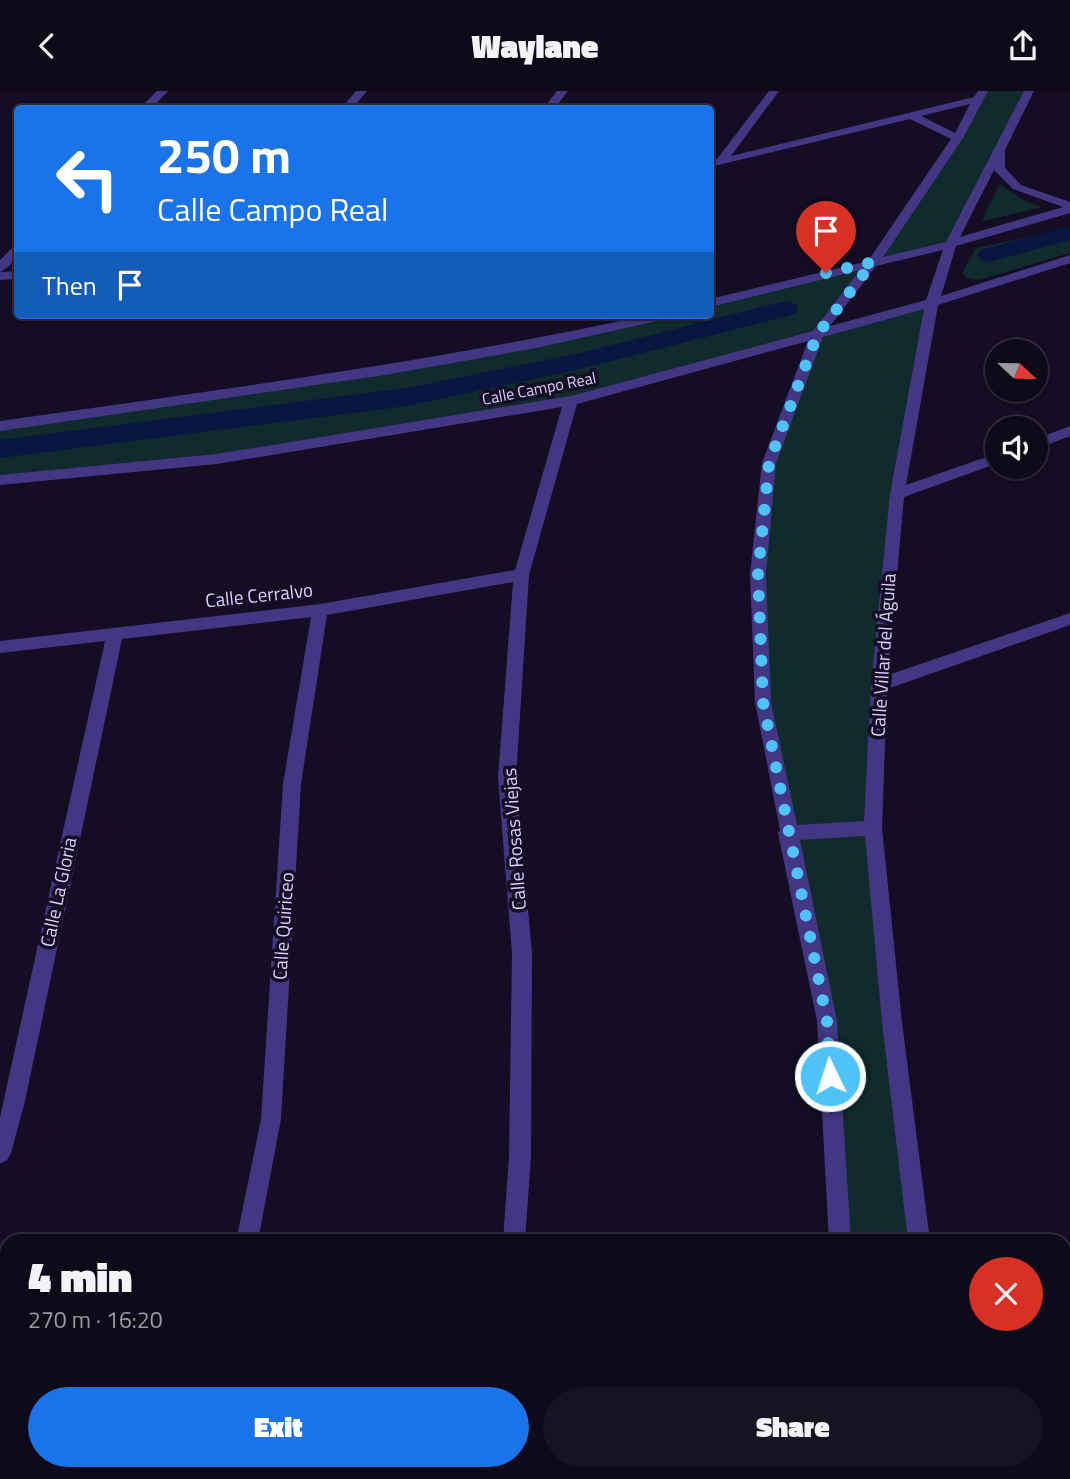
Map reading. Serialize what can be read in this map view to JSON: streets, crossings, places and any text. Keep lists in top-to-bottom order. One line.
{"streets":{"street":["Calle Campo Real","Calle Cerralvo","Calle Villar del Águila","Calle Rosas Viejas","Calle La Gloria","Calle Quiriceo"]},"crossings":[["Calle Campo Real","Calle Villar del Águila"],["Calle Campo Real","Calle Rosas Viejas"],["Calle Cerralvo","Calle Rosas Viejas"],["Calle Cerralvo","Calle La Gloria"],["Calle Cerralvo","Calle Quiriceo"]],"north":"right","page":{"header":"Waylane","turn":["250 m","Calle Campo Real"],"then":"Then","heading":["4 min","270 m · 16:20"],"buttons":["Exit","Share"]}}
